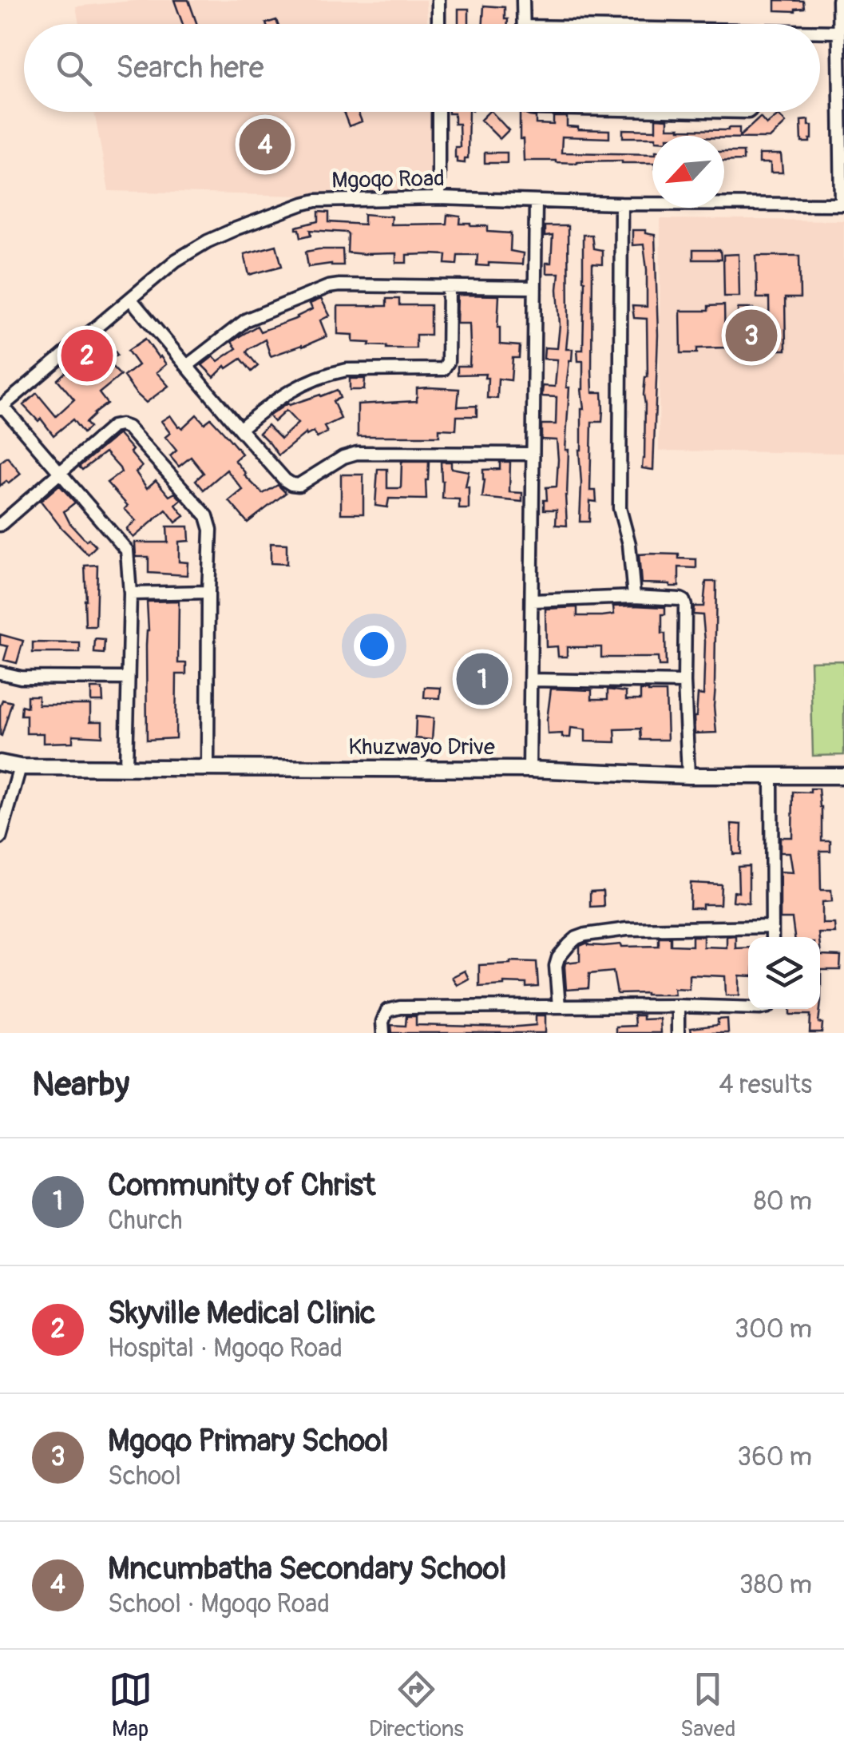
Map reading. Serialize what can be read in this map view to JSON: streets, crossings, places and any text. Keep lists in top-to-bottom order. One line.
{"streets":{"street":["Mgoqo Road","Khuzwayo Drive"]},"north":"bottom left","page":{"search":"Search here","pins":["4","3","2","1"],"heading":["Nearby","4 results"],"list":[{"mark":"1","name":"Community of Christ","note":"Church","value":"80 m"},{"mark":"2","name":"Skyville Medical Clinic","note":"Hospital · Mgoqo Road","value":"300 m"},{"mark":"3","name":"Mgoqo Primary School","note":"School","value":"360 m"},{"mark":"4","name":"Mncumbatha Secondary School","note":"School · Mgoqo Road","value":"380 m"}],"nav":["Map","Directions","Saved"]}}
